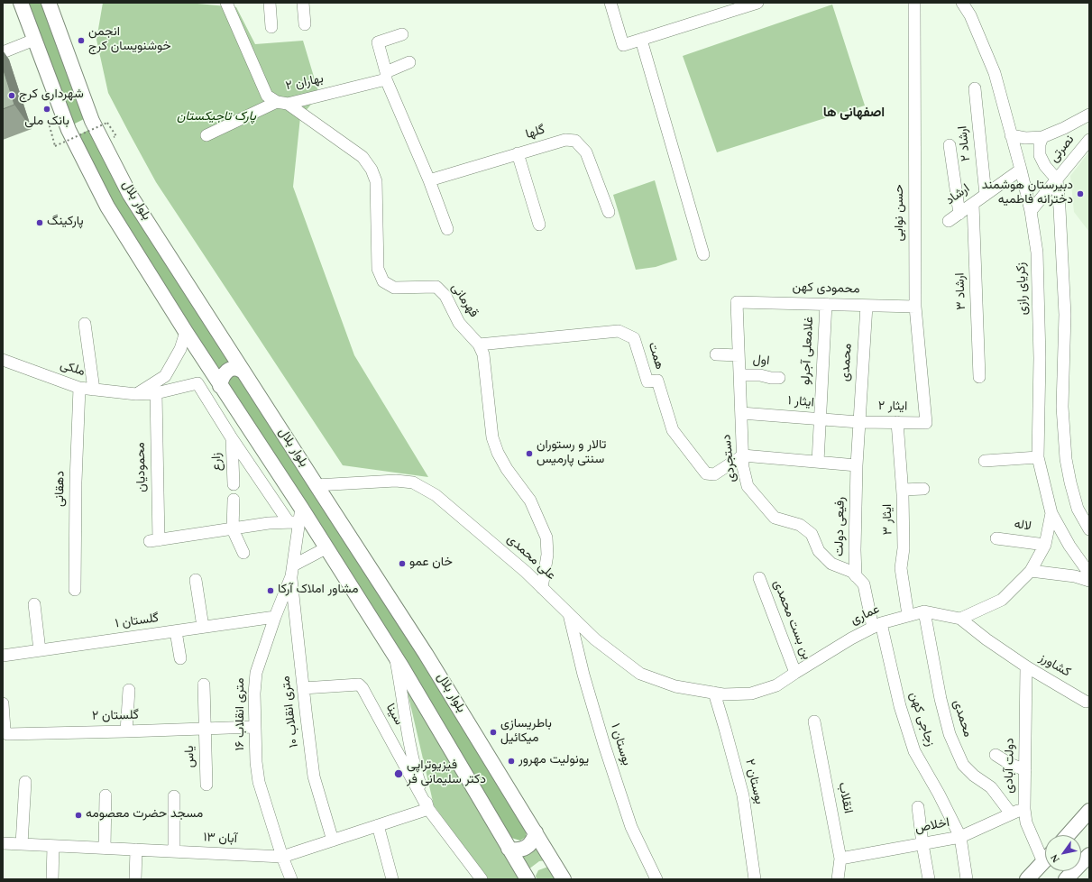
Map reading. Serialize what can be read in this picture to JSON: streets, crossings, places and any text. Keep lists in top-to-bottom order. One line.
{"streets":{"main road":["بلوار بلال"],"street":["بهاران ۲","گلها","ارشاد ۲","نصرتی","ارشاد","حسن نوابی","زکریای رازی","محمودی کهن","ارشاد ۳","قهرمانی","غلامعلی آجرلو","همت","اول","محمدی","ملکی","۱ ایثار","ایثار ۲","دستجردی","زارع","محمودیان","دهقانی","ایثار ۳","رفیعی دولت","لاله","علی محمدی","عماری","بن بست محمدی","گلستان ۱","کشاورز","۱۰ متری انقلاب","۱۶ متری انقلاب","سینا","گلستان ۲","زجاجی کهن","بوستان ۱","یاس","دولت آبادی","بوستان ۲","انقلاب","اخلاص","۱۳ آبان"]},"crossings":[["بهاران ۲","قهرمانی"],["ارشاد ۲","ارشاد"],["نصرتی","زکریای رازی"],["ارشاد","زکریای رازی"],["ارشاد","ارشاد ۳"],["بلوار بلال","علی محمدی"],["بلوار بلال","۱۶ متری انقلاب"],["حسن نوابی","محمودی کهن"],["حسن نوابی","ایثار ۲"],["محمودی کهن","غلامعلی آجرلو"],["محمودی کهن","محمدی"],["محمودی کهن","دستجردی"],["قهرمانی","همت"],["قهرمانی","علی محمدی"],["غلامعلی آجرلو","۱ ایثار"],["همت","دستجردی"],["اول","دستجردی"],["محمدی","۱ ایثار"],["محمدی","ایثار ۲"],["محمدی","رفیعی دولت"],["محمدی","عماری"],["محمدی","اخلاص"],["ملکی","زارع"],["ملکی","محمودیان"],["ملکی","دهقانی"],["۱ ایثار","ایثار ۲"],["۱ ایثار","دستجردی"],["۱ ایثار","رفیعی دولت"],["ایثار ۲","ایثار ۳"],["ایثار ۲","رفیعی دولت"],["دستجردی","رفیعی دولت"],["محمودیان","۱۶ متری انقلاب"],["ایثار ۳","عماری"],["علی محمدی","عماری"],["علی محمدی","بوستان ۱"],["علی محمدی","بوستان ۲"],["عماری","بن بست محمدی"],["عماری","کشاورز"],["عماری","زجاجی کهن"],["عماری","دولت آبادی"],["عماری","بوستان ۲"],["گلستان ۱","۱۶ متری انقلاب"],["کشاورز","دولت آبادی"],["۱۰ متری انقلاب","۱۶ متری انقلاب"],["۱۰ متری انقلاب","سینا"],["۱۰ متری انقلاب","۱۳ آبان"],["۱۶ متری انقلاب","گلستان ۲"],["۱۶ متری انقلاب","۱۳ آبان"],["سینا","۱۳ آبان"],["گلستان ۲","یاس"],["زجاجی کهن","اخلاص"],["دولت آبادی","اخلاص"],["انقلاب","اخلاص"]],"districts":["اصفهانی ها"],"parks":["پارک تاجیکستان"],"places":["انجمن خوشنویسان کرج","شهرداری کرج","بانک ملی","دبیرستان هوشمند دخترانه فاطمیه","پارکینگ","تالار و رستوران سنتی پارمیس","خان عمو","مشاور املاک آرکا","باطریسازی میکائیل","یونولیت مهرور","فیزیوتراپی دکتر سلیمانی فر","مسجد حضرت معصومه"],"north":"bottom left"}
